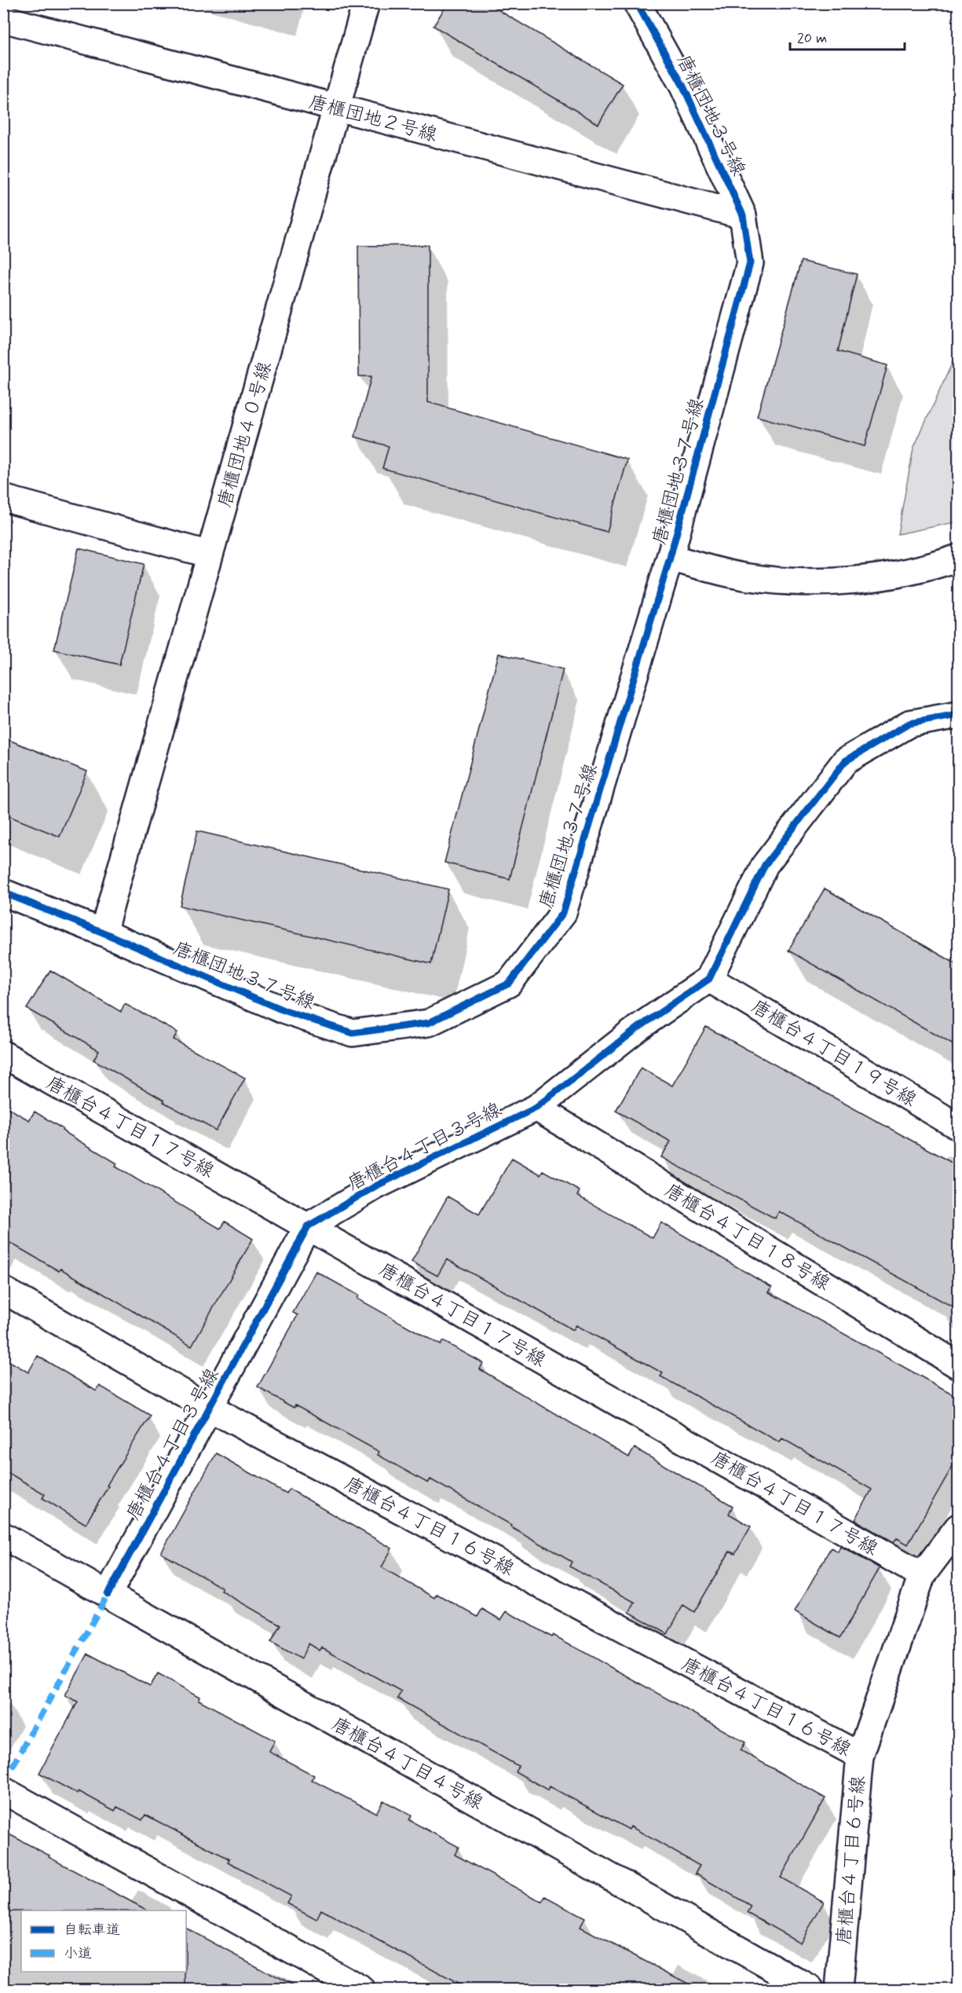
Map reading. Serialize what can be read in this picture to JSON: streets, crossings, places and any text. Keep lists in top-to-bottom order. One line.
{"streets":{"street":["唐櫃団地３号線","唐櫃団地２号線","唐櫃団地４０号線","唐櫃団地３７号線","唐櫃台４丁目１９号線","唐櫃台４丁目１７号線","唐櫃台４丁目３号線","唐櫃台４丁目１８号線","唐櫃台４丁目１６号線","唐櫃台４丁目４号線","唐櫃台４丁目６号線"]},"crossings":[["唐櫃団地３号線","唐櫃団地２号線"],["唐櫃団地３号線","唐櫃団地３７号線"],["唐櫃団地２号線","唐櫃団地４０号線"],["唐櫃団地２号線","唐櫃団地３７号線"],["唐櫃団地４０号線","唐櫃団地３７号線"],["唐櫃台４丁目１９号線","唐櫃台４丁目３号線"],["唐櫃台４丁目１７号線","唐櫃台４丁目３号線"],["唐櫃台４丁目１７号線","唐櫃台４丁目６号線"],["唐櫃台４丁目３号線","唐櫃台４丁目１８号線"],["唐櫃台４丁目３号線","唐櫃台４丁目１６号線"],["唐櫃台４丁目３号線","唐櫃台４丁目４号線"],["唐櫃台４丁目１６号線","唐櫃台４丁目６号線"]],"legend":["自転車道","小道"],"scale_bar":"20 m"}
